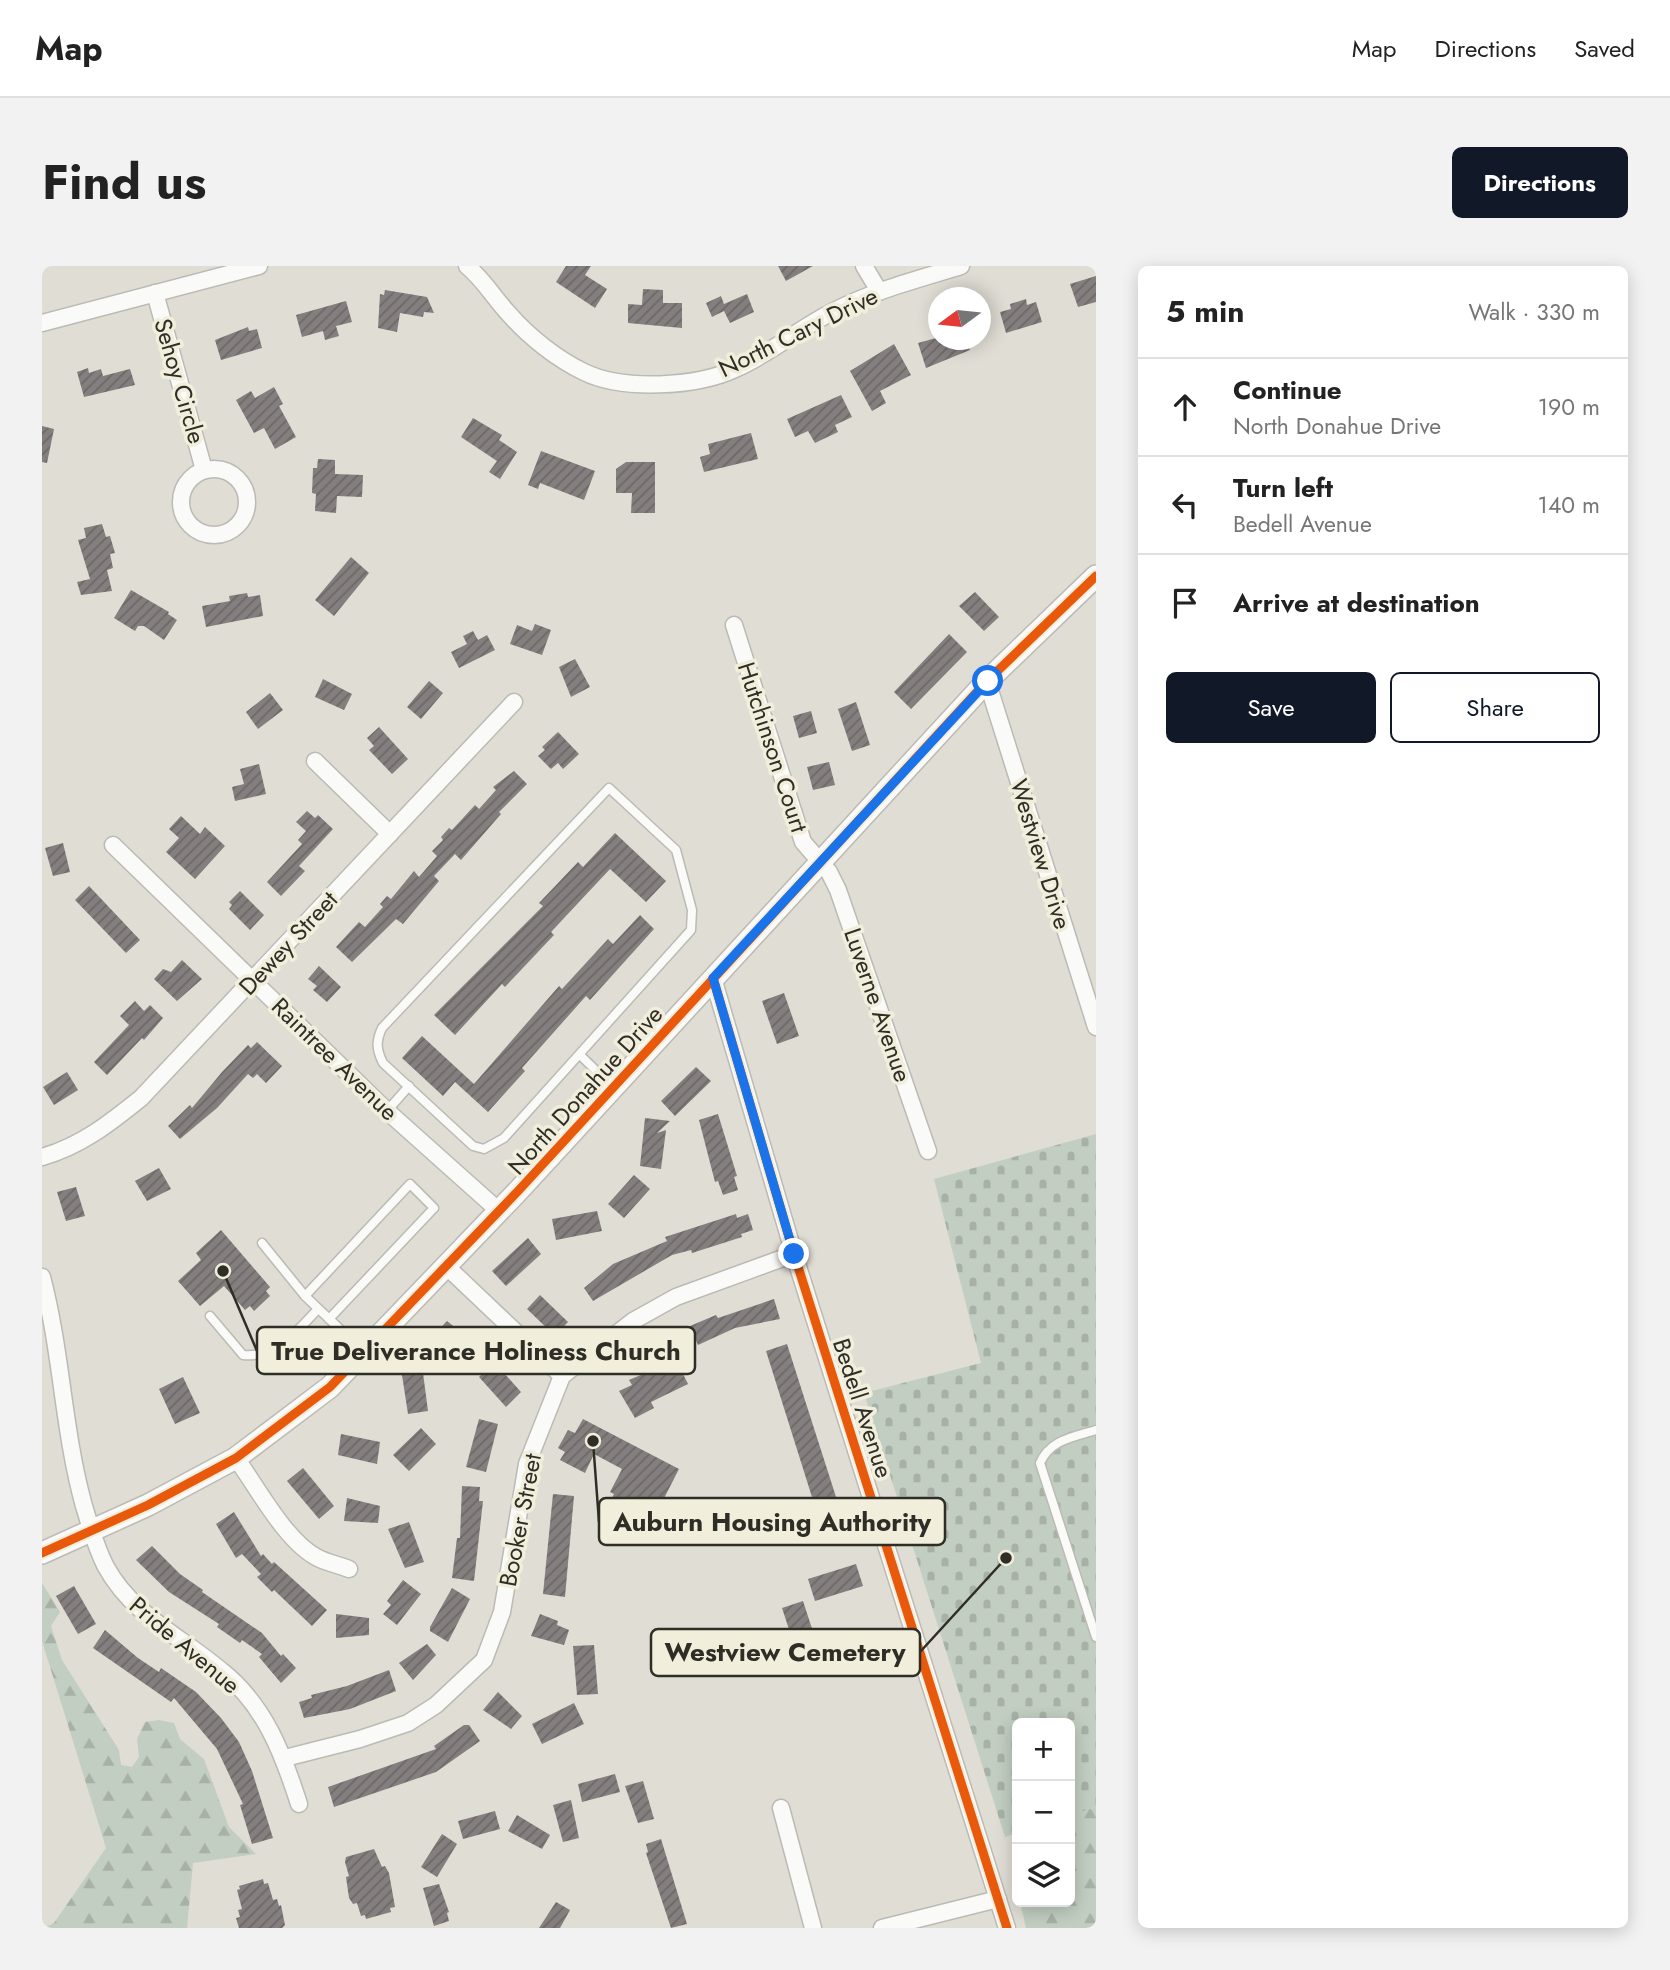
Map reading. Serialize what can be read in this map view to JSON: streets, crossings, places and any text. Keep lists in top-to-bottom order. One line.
{"streets":{"street":["North Cary Drive","Sehoy Circle","Hutchinson Court","Westview Drive","Dewey Street","Luverne Avenue","Raintree Avenue","North Donahue Drive","Bedell Avenue","Booker Street","Pride Avenue"]},"crossings":[["Hutchinson Court","Luverne Avenue"],["Hutchinson Court","North Donahue Drive"],["Westview Drive","North Donahue Drive"],["Dewey Street","Raintree Avenue"],["Luverne Avenue","North Donahue Drive"],["Raintree Avenue","North Donahue Drive"],["North Donahue Drive","Bedell Avenue"],["North Donahue Drive","Pride Avenue"],["Bedell Avenue","Booker Street"],["Booker Street","Pride Avenue"]],"places":["True Deliverance Holiness Church","Auburn Housing Authority","Westview Cemetery"],"north":"left","page":{"header":"Map","nav":["Map","Directions","Saved"],"title":"Find us","buttons":["Directions",["Save","Share"]],"heading":["5 min","Walk · 330 m"],"list":[["Continue","North Donahue Drive","190 m"],["Turn left","Bedell Avenue","140 m"],"Arrive at destination"],"map_buttons":["+","−"]}}
